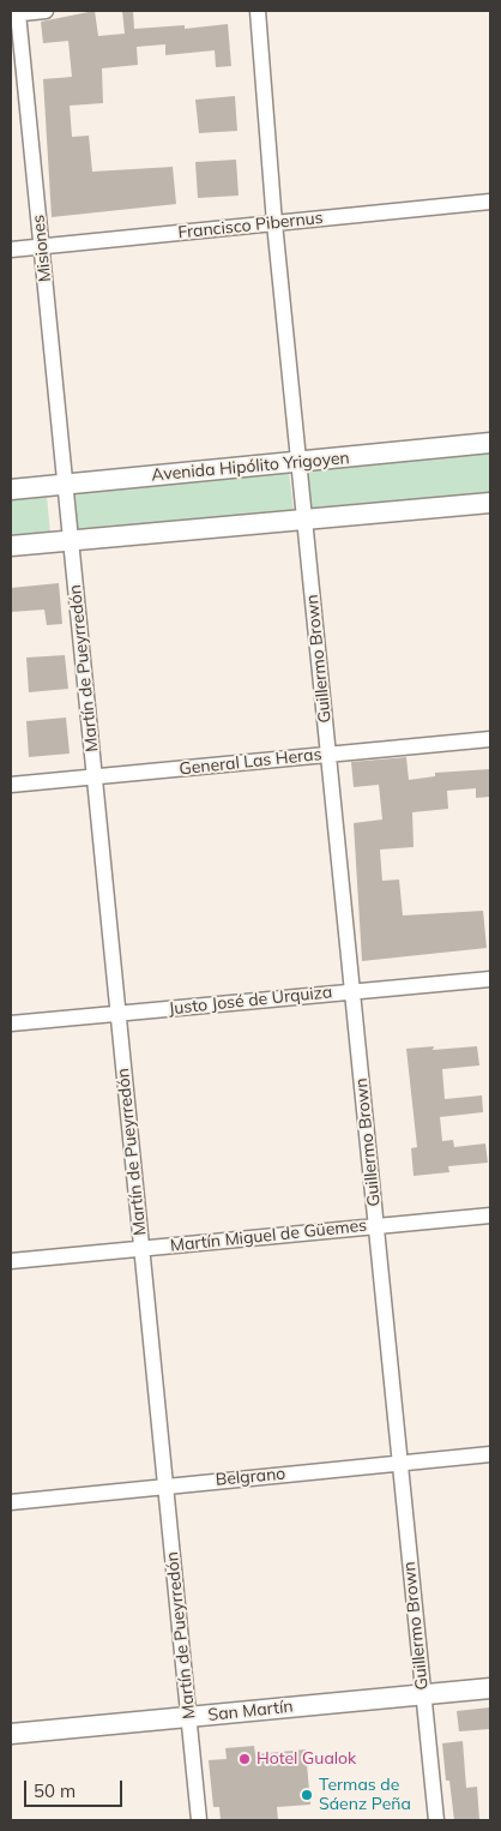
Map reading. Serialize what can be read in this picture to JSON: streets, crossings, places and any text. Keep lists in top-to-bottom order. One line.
{"streets":{"main road":["Avenida Hipólito Yrigoyen","San Martín"],"street":["Francisco Pibernus","Misiones","Guillermo Brown","Martín de Pueyrredón","General Las Heras","Justo José de Urquiza","Martín Miguel de Güemes","Belgrano"]},"crossings":[["Francisco Pibernus","Misiones"],["Francisco Pibernus","Guillermo Brown"],["Misiones","Avenida Hipólito Yrigoyen"],["Misiones","Martín de Pueyrredón"],["Avenida Hipólito Yrigoyen","Guillermo Brown"],["Avenida Hipólito Yrigoyen","Martín de Pueyrredón"],["Guillermo Brown","General Las Heras"],["Guillermo Brown","Justo José de Urquiza"],["Guillermo Brown","Martín Miguel de Güemes"],["Guillermo Brown","Belgrano"],["Guillermo Brown","San Martín"],["Martín de Pueyrredón","General Las Heras"],["Martín de Pueyrredón","Justo José de Urquiza"],["Martín de Pueyrredón","Martín Miguel de Güemes"],["Martín de Pueyrredón","Belgrano"],["Martín de Pueyrredón","San Martín"]],"places":["Hotel Gualok","Termas de Sáenz Peña"],"scale_bar":"50 m"}
